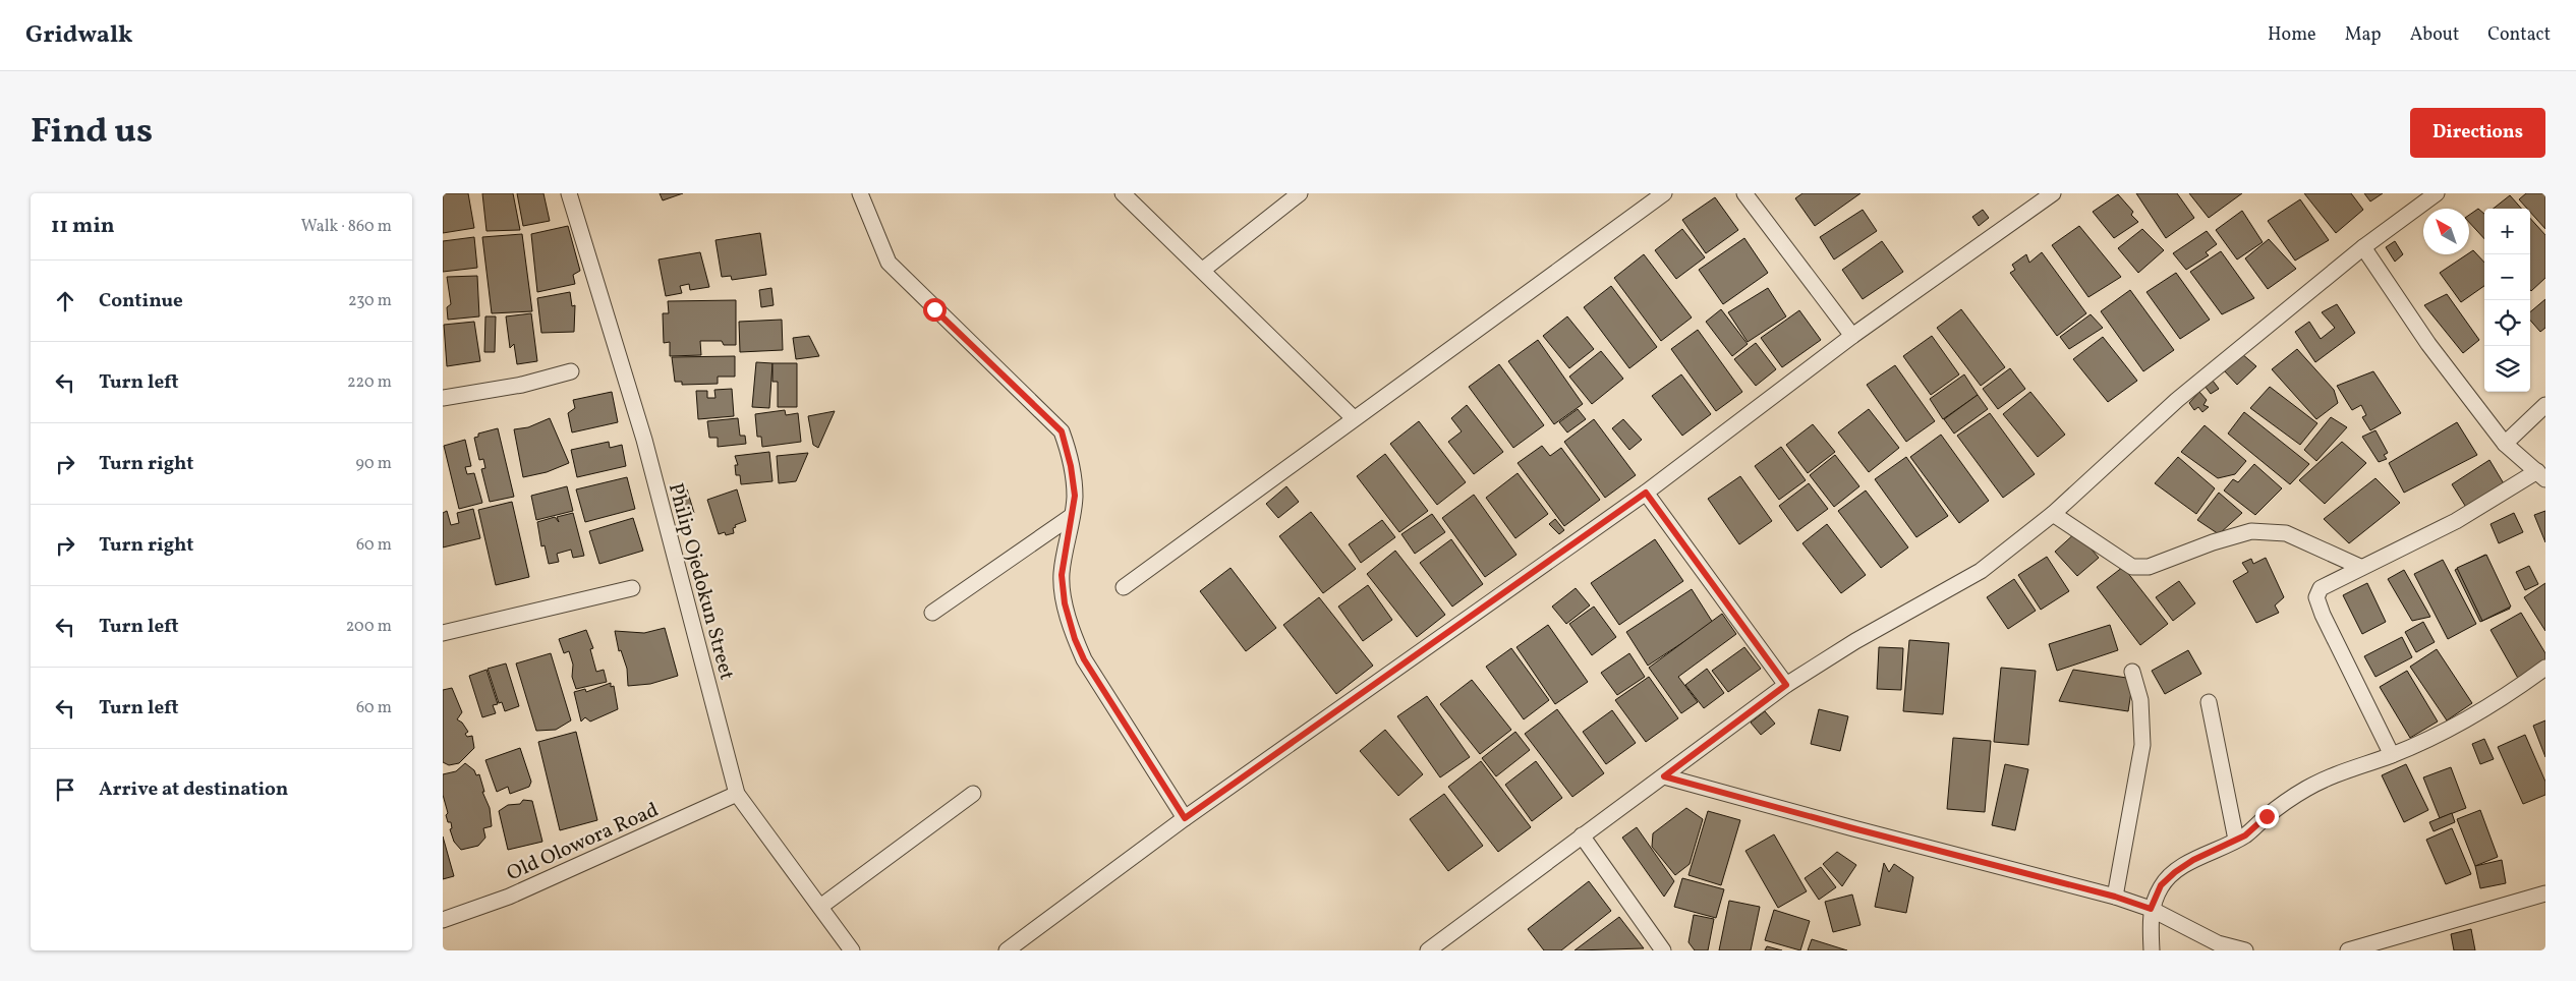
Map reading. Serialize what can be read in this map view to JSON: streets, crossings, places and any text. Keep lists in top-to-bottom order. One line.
{"streets":{"street":["Philip Ojedokun Street","Old Olowora Road"]},"crossings":[["Philip Ojedokun Street","Old Olowora Road"]],"north":"top left","page":{"header":"Gridwalk","nav":["Home","Map","About","Contact"],"title":"Find us","buttons":"Directions","heading":["11 min","Walk · 860 m"],"map_buttons":["+","−"],"list":[["Continue","230 m"],["Turn left","220 m"],["Turn right","90 m"],["Turn right","60 m"],["Turn left","200 m"],["Turn left","60 m"],"Arrive at destination"]}}
